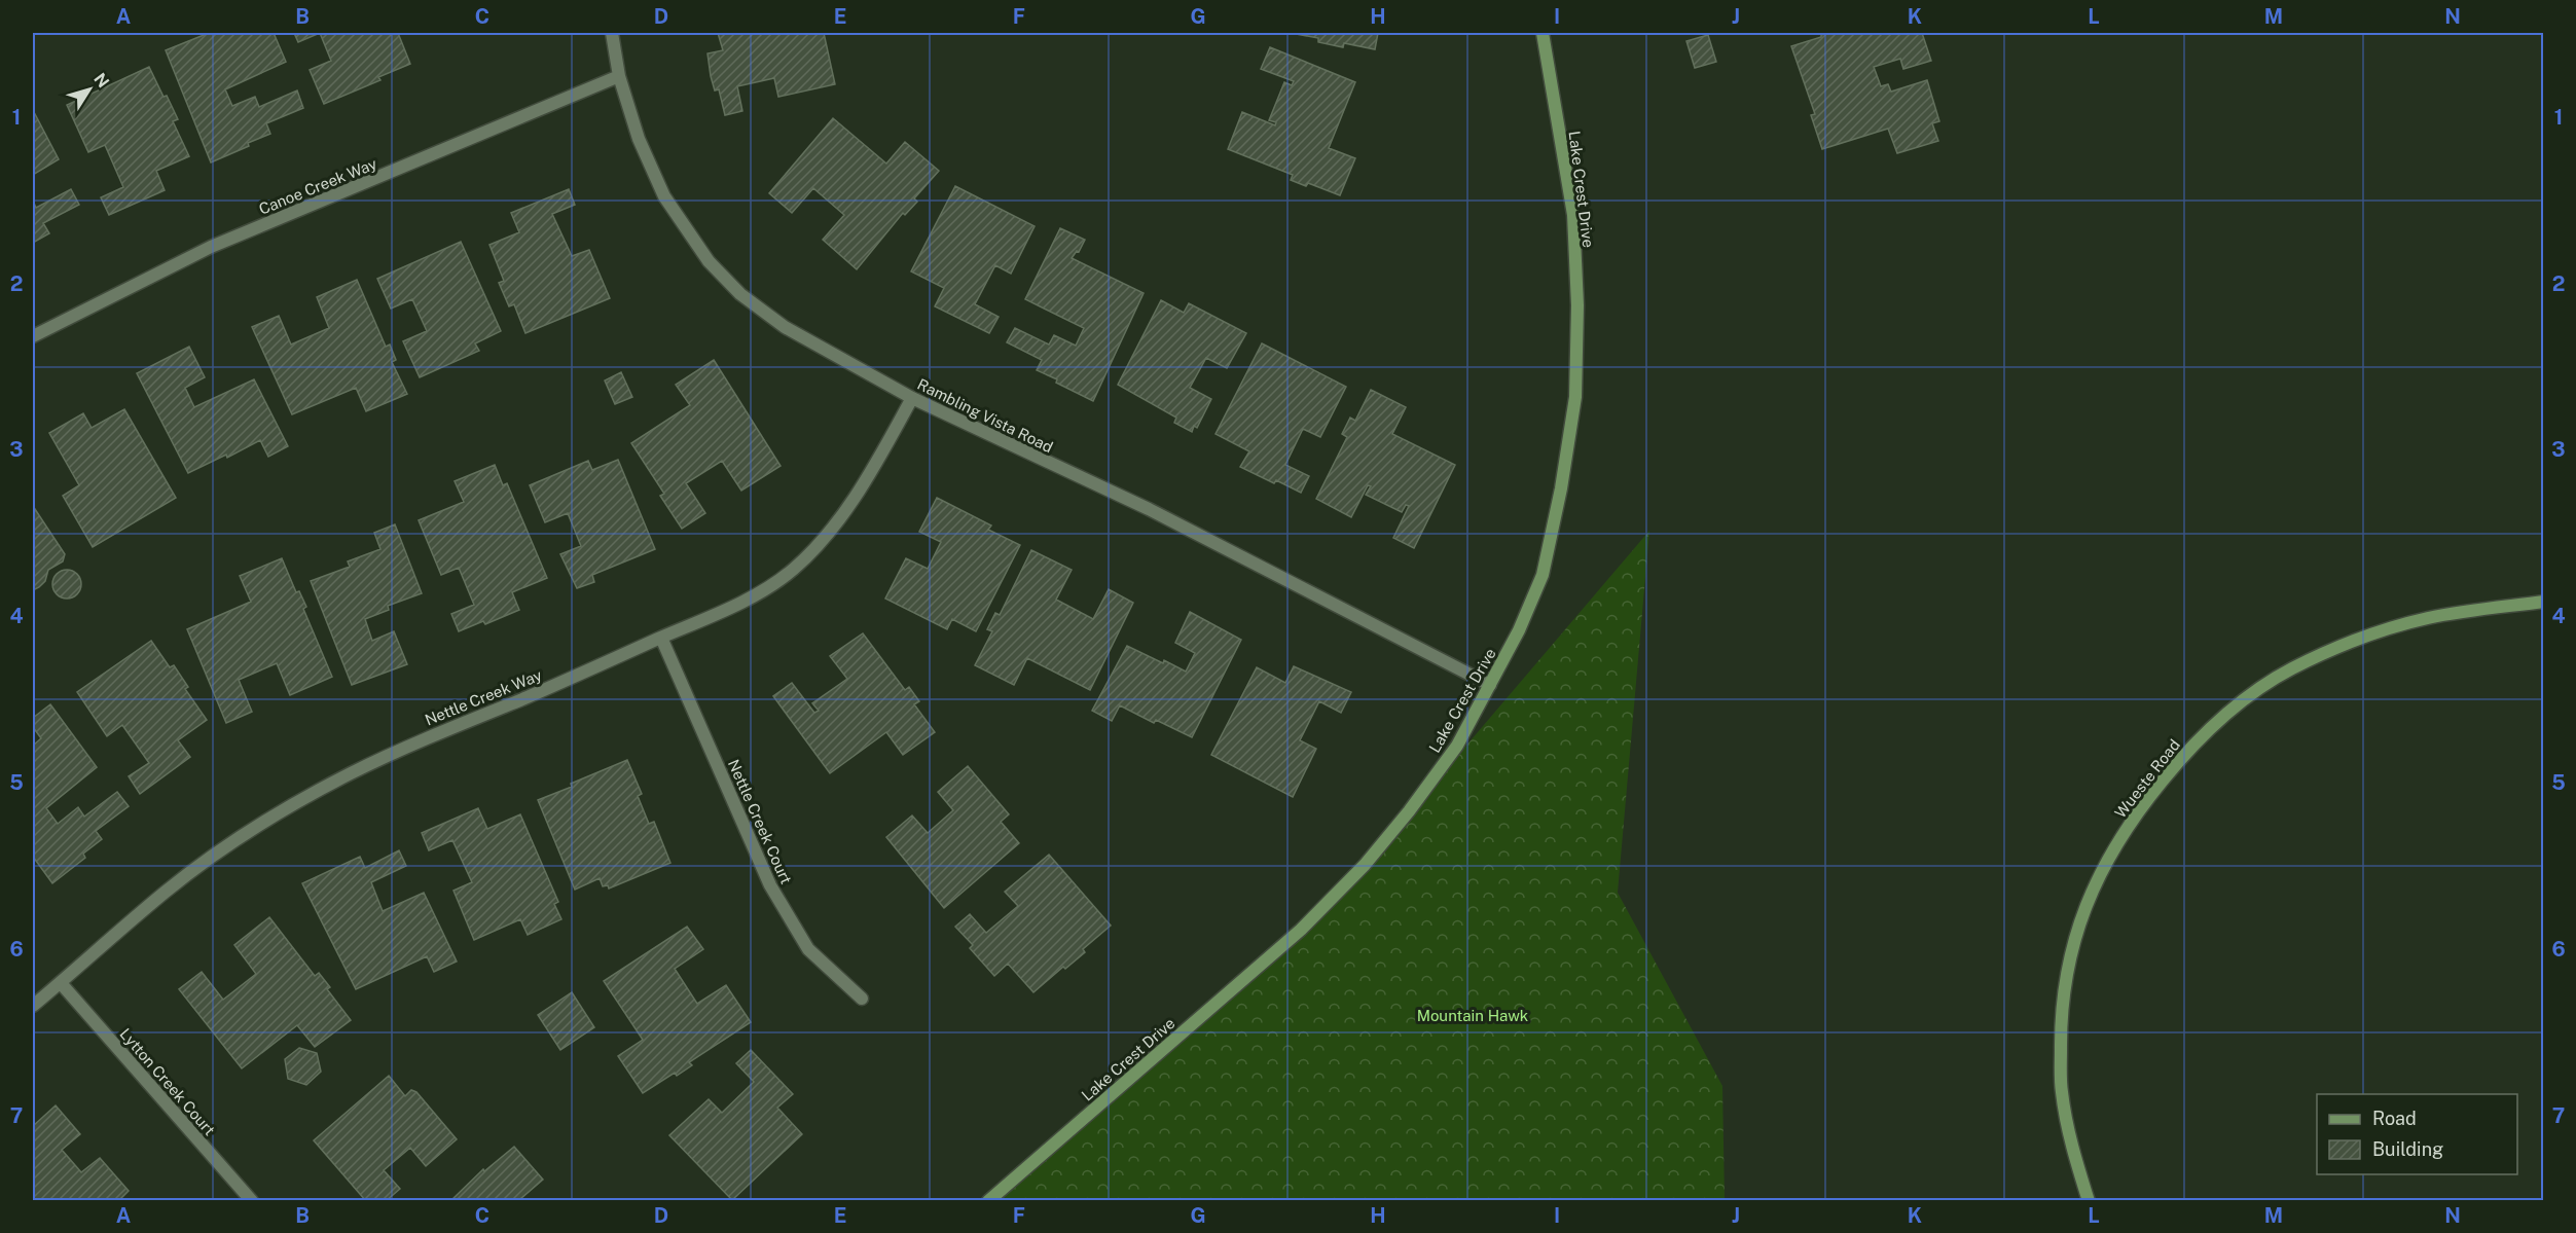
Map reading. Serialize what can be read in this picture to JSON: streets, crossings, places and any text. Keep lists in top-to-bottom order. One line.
{"streets":{"main road":["Lake Crest Drive","Wueste Road"],"street":["Canoe Creek Way","Rambling Vista Road","Nettle Creek Way","Nettle Creek Court","Lytton Creek Court"]},"crossings":[["Canoe Creek Way","Rambling Vista Road"],["Lake Crest Drive","Rambling Vista Road"],["Rambling Vista Road","Nettle Creek Way"],["Nettle Creek Way","Nettle Creek Court"],["Nettle Creek Way","Lytton Creek Court"]],"parks":["Mountain Hawk"],"legend":["Road","Building"],"north":"top right","grid":{"columns":["A","B","C","D","E","F","G","H","I","J","K","L","M","N"],"rows":["1","2","3","4","5","6","7"]}}
